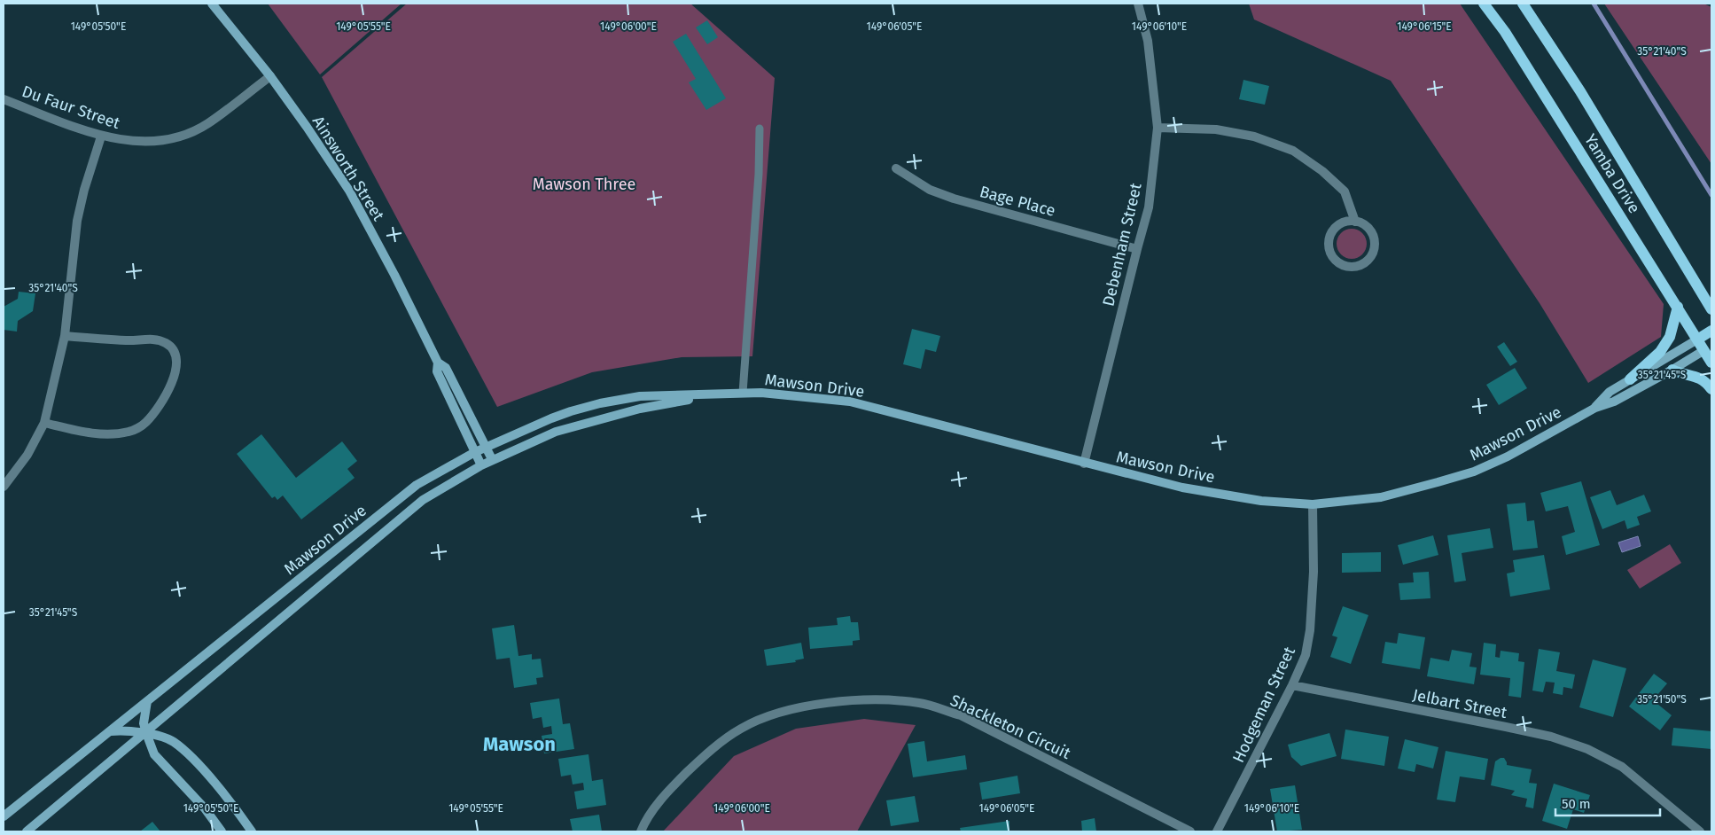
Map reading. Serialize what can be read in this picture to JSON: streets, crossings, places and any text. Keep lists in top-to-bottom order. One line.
{"streets":{"main road":["Ainsworth Street","Yamba Drive","Mawson Drive"],"street":["Du Faur Street","Bage Place","Debenham Street","Jelbart Street","Hodgeman Street","Shackleton Circuit"]},"crossings":[["Du Faur Street","Ainsworth Street"],["Ainsworth Street","Mawson Drive"],["Yamba Drive","Mawson Drive"],["Bage Place","Debenham Street"],["Debenham Street","Mawson Drive"],["Mawson Drive","Hodgeman Street"],["Jelbart Street","Hodgeman Street"]],"districts":["Mawson"],"parks":["Mawson Three"],"scale_bar":"50 m","coordinates":["149°05'50\"E","149°05'55\"E","149°06'00\"E","149°06'05\"E","149°06'10\"E","149°06'15\"E","35°21'40\"S","35°21'45\"S","35°21'50\"S"]}
